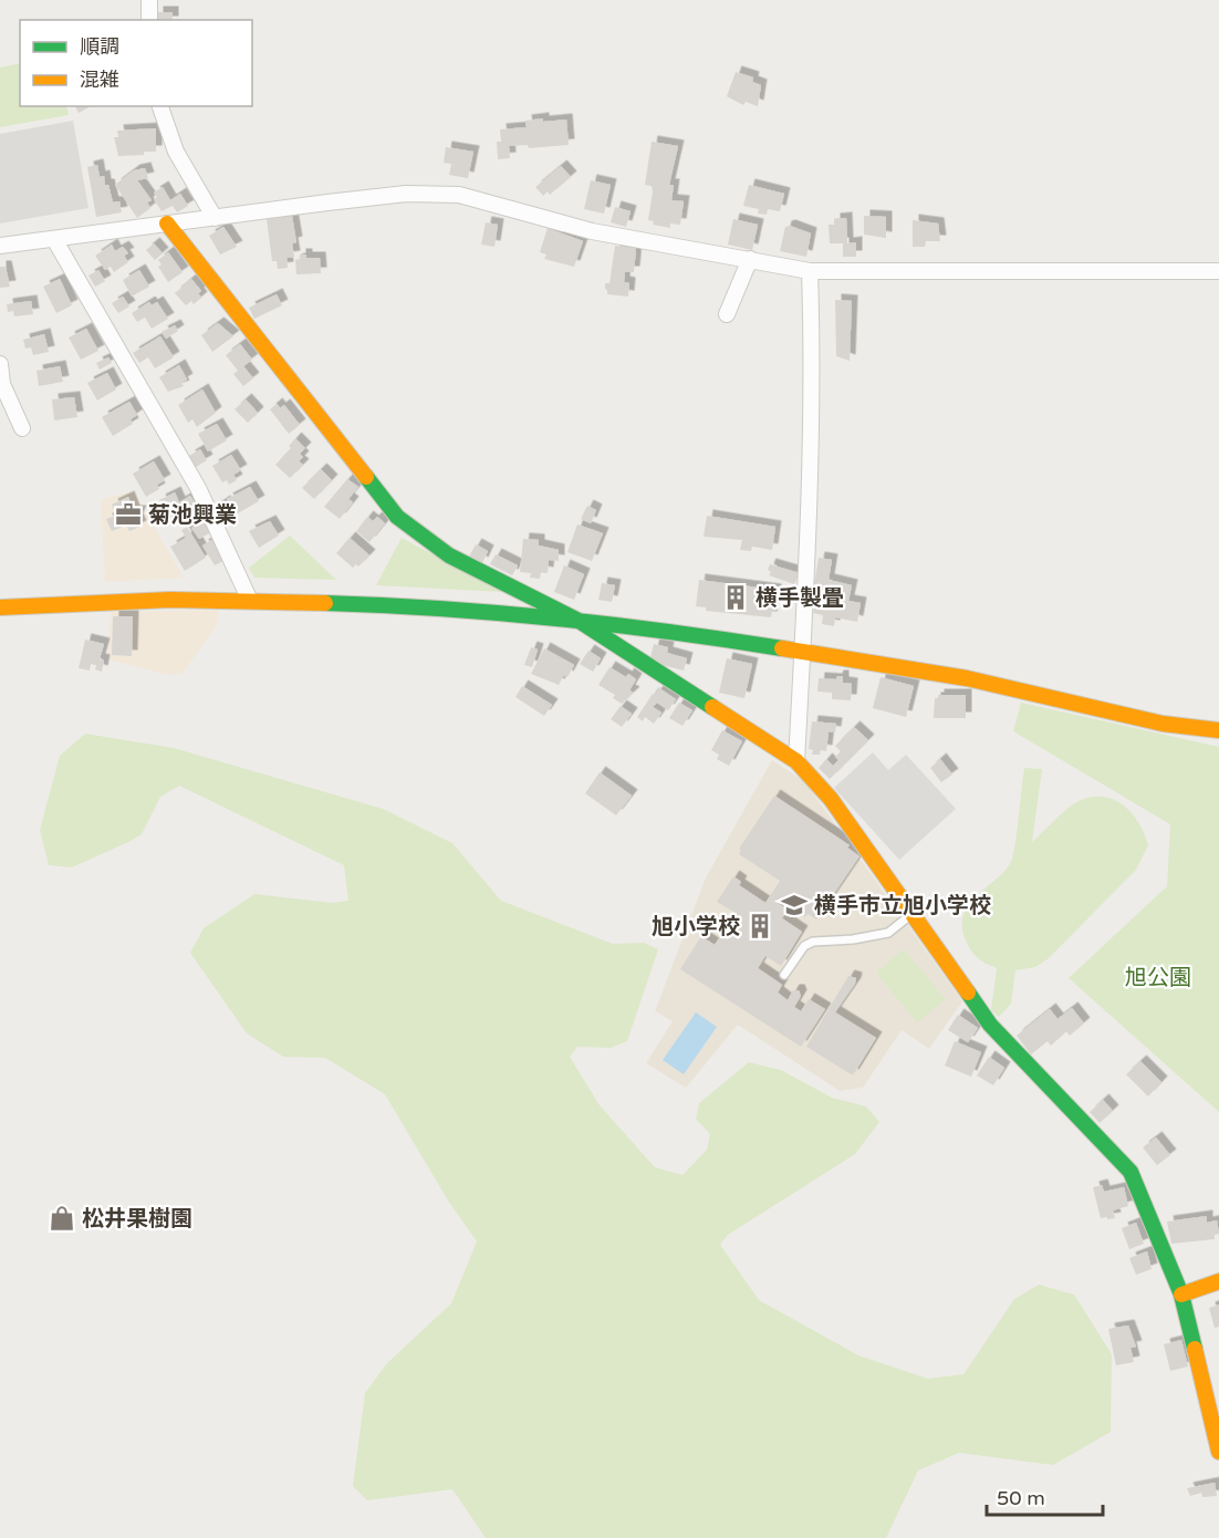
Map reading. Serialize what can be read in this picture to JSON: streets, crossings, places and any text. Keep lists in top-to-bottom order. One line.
{"parks":["旭公園"],"places":{"office":["菊池興業"],"building":["横手製畳","旭小学校"],"school or university":["横手市立旭小学校"],"shop":["松井果樹園"]},"legend":["順調","混雑"],"scale_bar":"50 m"}
